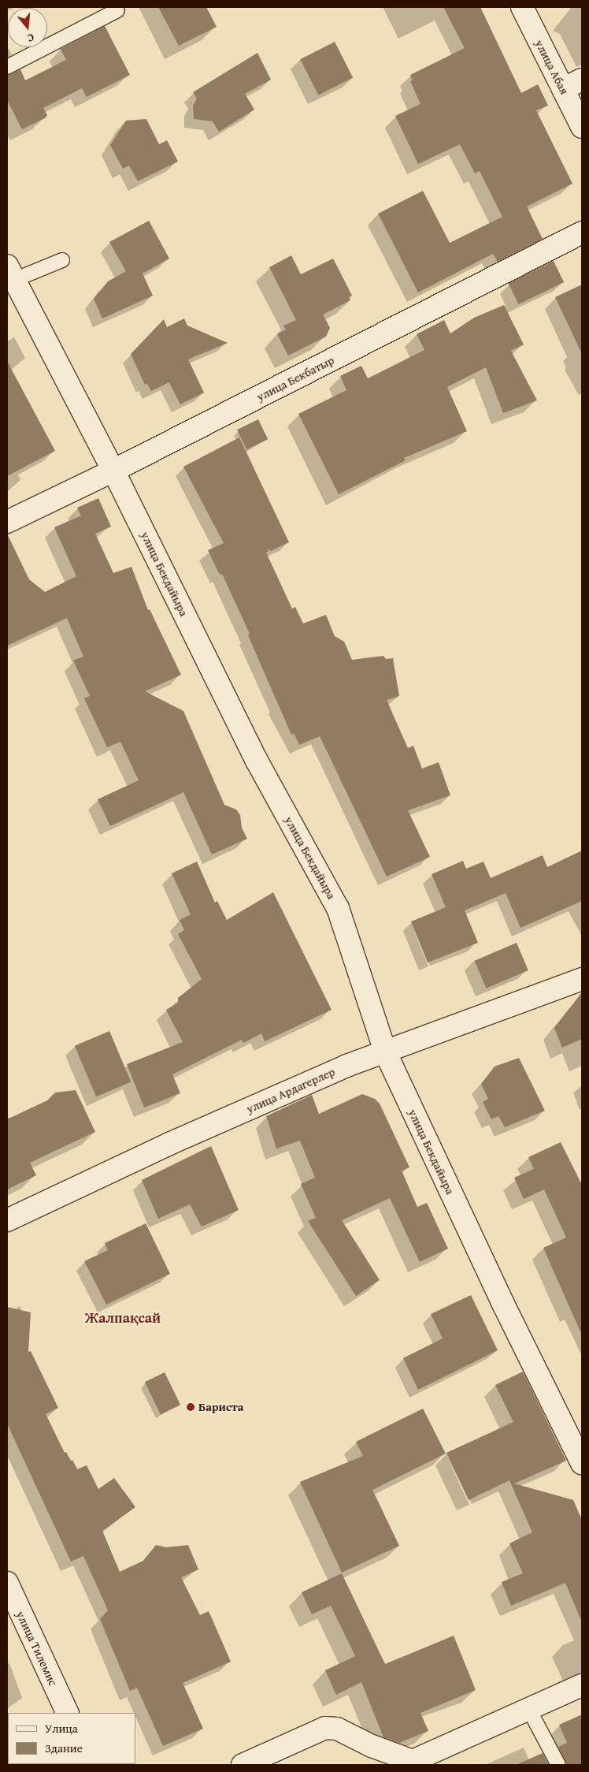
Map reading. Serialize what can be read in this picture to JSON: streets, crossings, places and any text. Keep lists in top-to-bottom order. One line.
{"streets":{"street":["улица Абая","улица Бекбатыр","улица Бекдайыра","улица Ардагерлер","улица Тилемис"]},"crossings":[["улица Бекбатыр","улица Бекдайыра"],["улица Бекдайыра","улица Ардагерлер"]],"districts":["Жалпақсай"],"places":["Бариста"],"legend":["Улица","Здание"],"north":"bottom"}
